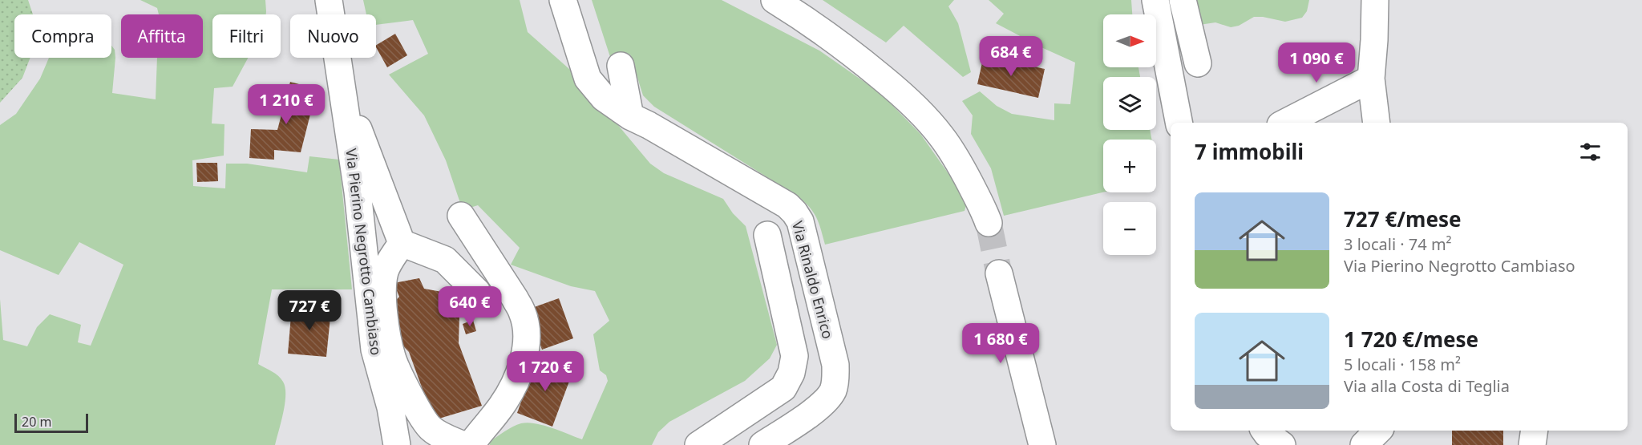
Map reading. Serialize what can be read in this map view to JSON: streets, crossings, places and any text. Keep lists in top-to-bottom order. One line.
{"streets":{"street":["Via Pierino Negrotto Cambiaso","Via Rinaldo Enrico"]},"scale_bar":"20 m","north":"right","page":{"map_buttons":["+","−"],"chip":["Compra","Affitta","Filtri","Nuovo"],"price":["684 €","1 090 €","1 210 €","640 €","727 €","1 680 €","1 720 €"],"heading":"7 immobili","list":[{"name":"727 €/mese","note":"3 locali · 74 m² · Via Pierino Negrotto Cambiaso"},{"name":"1 720 €/mese","note":"5 locali · 158 m² · Via alla Costa di Teglia"}],"scale":"20 m"}}
